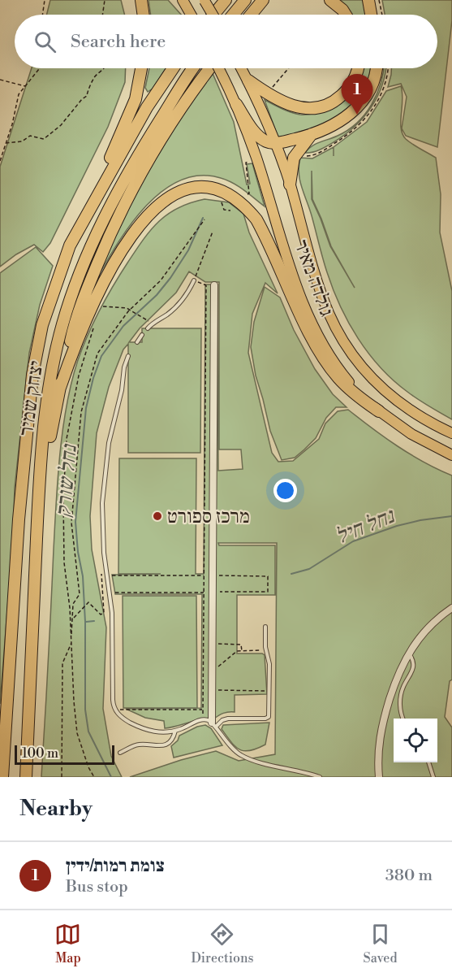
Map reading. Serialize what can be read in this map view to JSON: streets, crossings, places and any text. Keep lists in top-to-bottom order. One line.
{"streets":{"highway":["יצחק שמיר"],"main road":["גולדה מאיר"]},"water":["נחל שורק","נחל חיל"],"places":["מרכז ספורט"],"scale_bar":"100 m","page":{"search":"Search here","pins":"1","scale":"100 m","heading":"Nearby","list":[{"mark":"1","name":"צומת רמות/ידין","note":"Bus stop","value":"380 m"}],"nav":["Map","Directions","Saved"]}}
